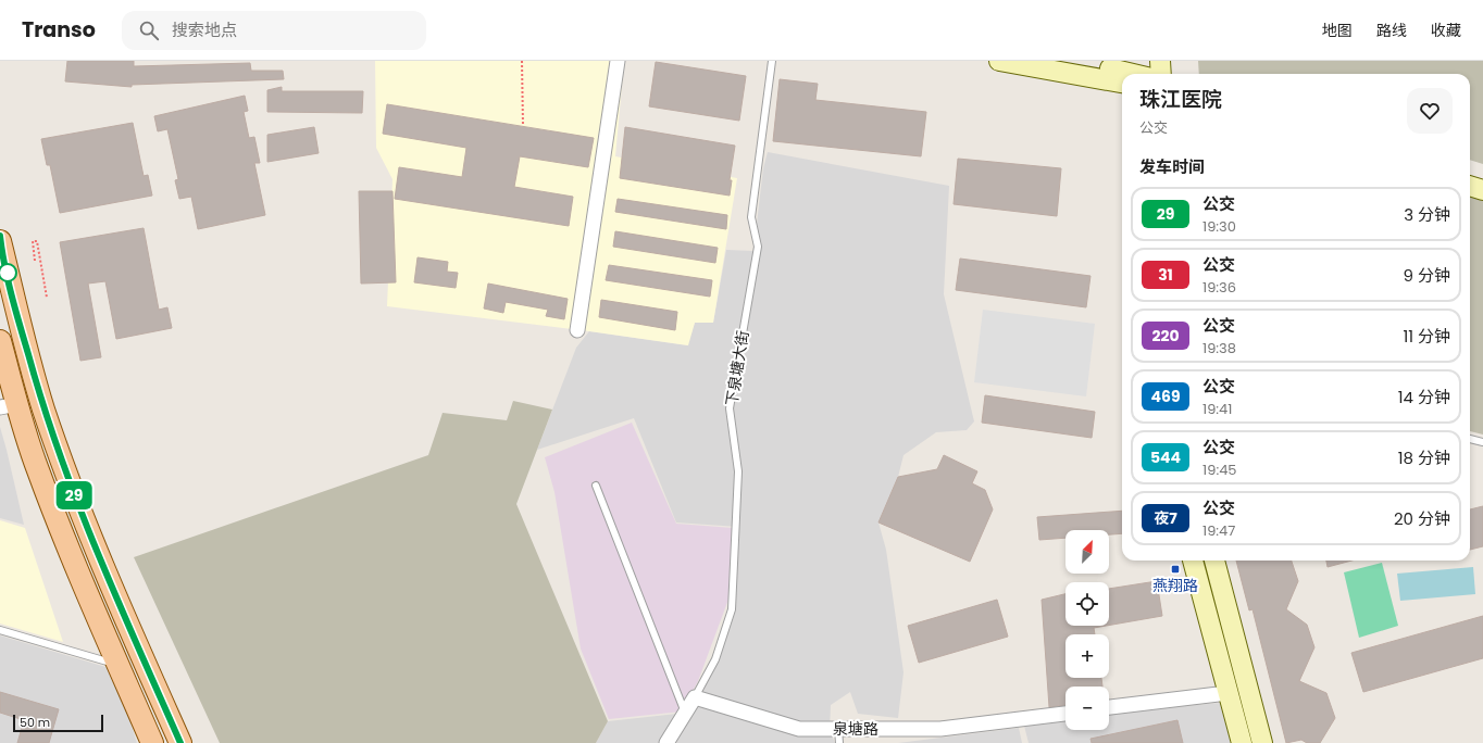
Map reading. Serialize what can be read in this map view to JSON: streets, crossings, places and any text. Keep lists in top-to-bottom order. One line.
{"streets":{"street":["泉塘路"],"lane":["下泉塘大街"]},"crossings":[["下泉塘大街","泉塘路"]],"places":{"transit":["燕翔路"]},"lines":["bus line 29"],"scale_bar":"50 m","north":"top right","page":{"header":"Transo","search":"搜索地点","nav":["地图","路线","收藏"],"on_map":"29","heading":[["珠江医院","公交"],"发车时间"],"list":[{"mark":"29","name":"公交","note":"19:30","value":"3 分钟"},{"mark":"31","name":"公交","note":"19:36","value":"9 分钟"},{"mark":"220","name":"公交","note":"19:38","value":"11 分钟"},{"mark":"469","name":"公交","note":"19:41","value":"14 分钟"},{"mark":"544","name":"公交","note":"19:45","value":"18 分钟"},{"mark":"夜7","name":"公交","note":"19:47","value":"20 分钟"}],"map_buttons":["+","−"],"scale":"50 m"}}
